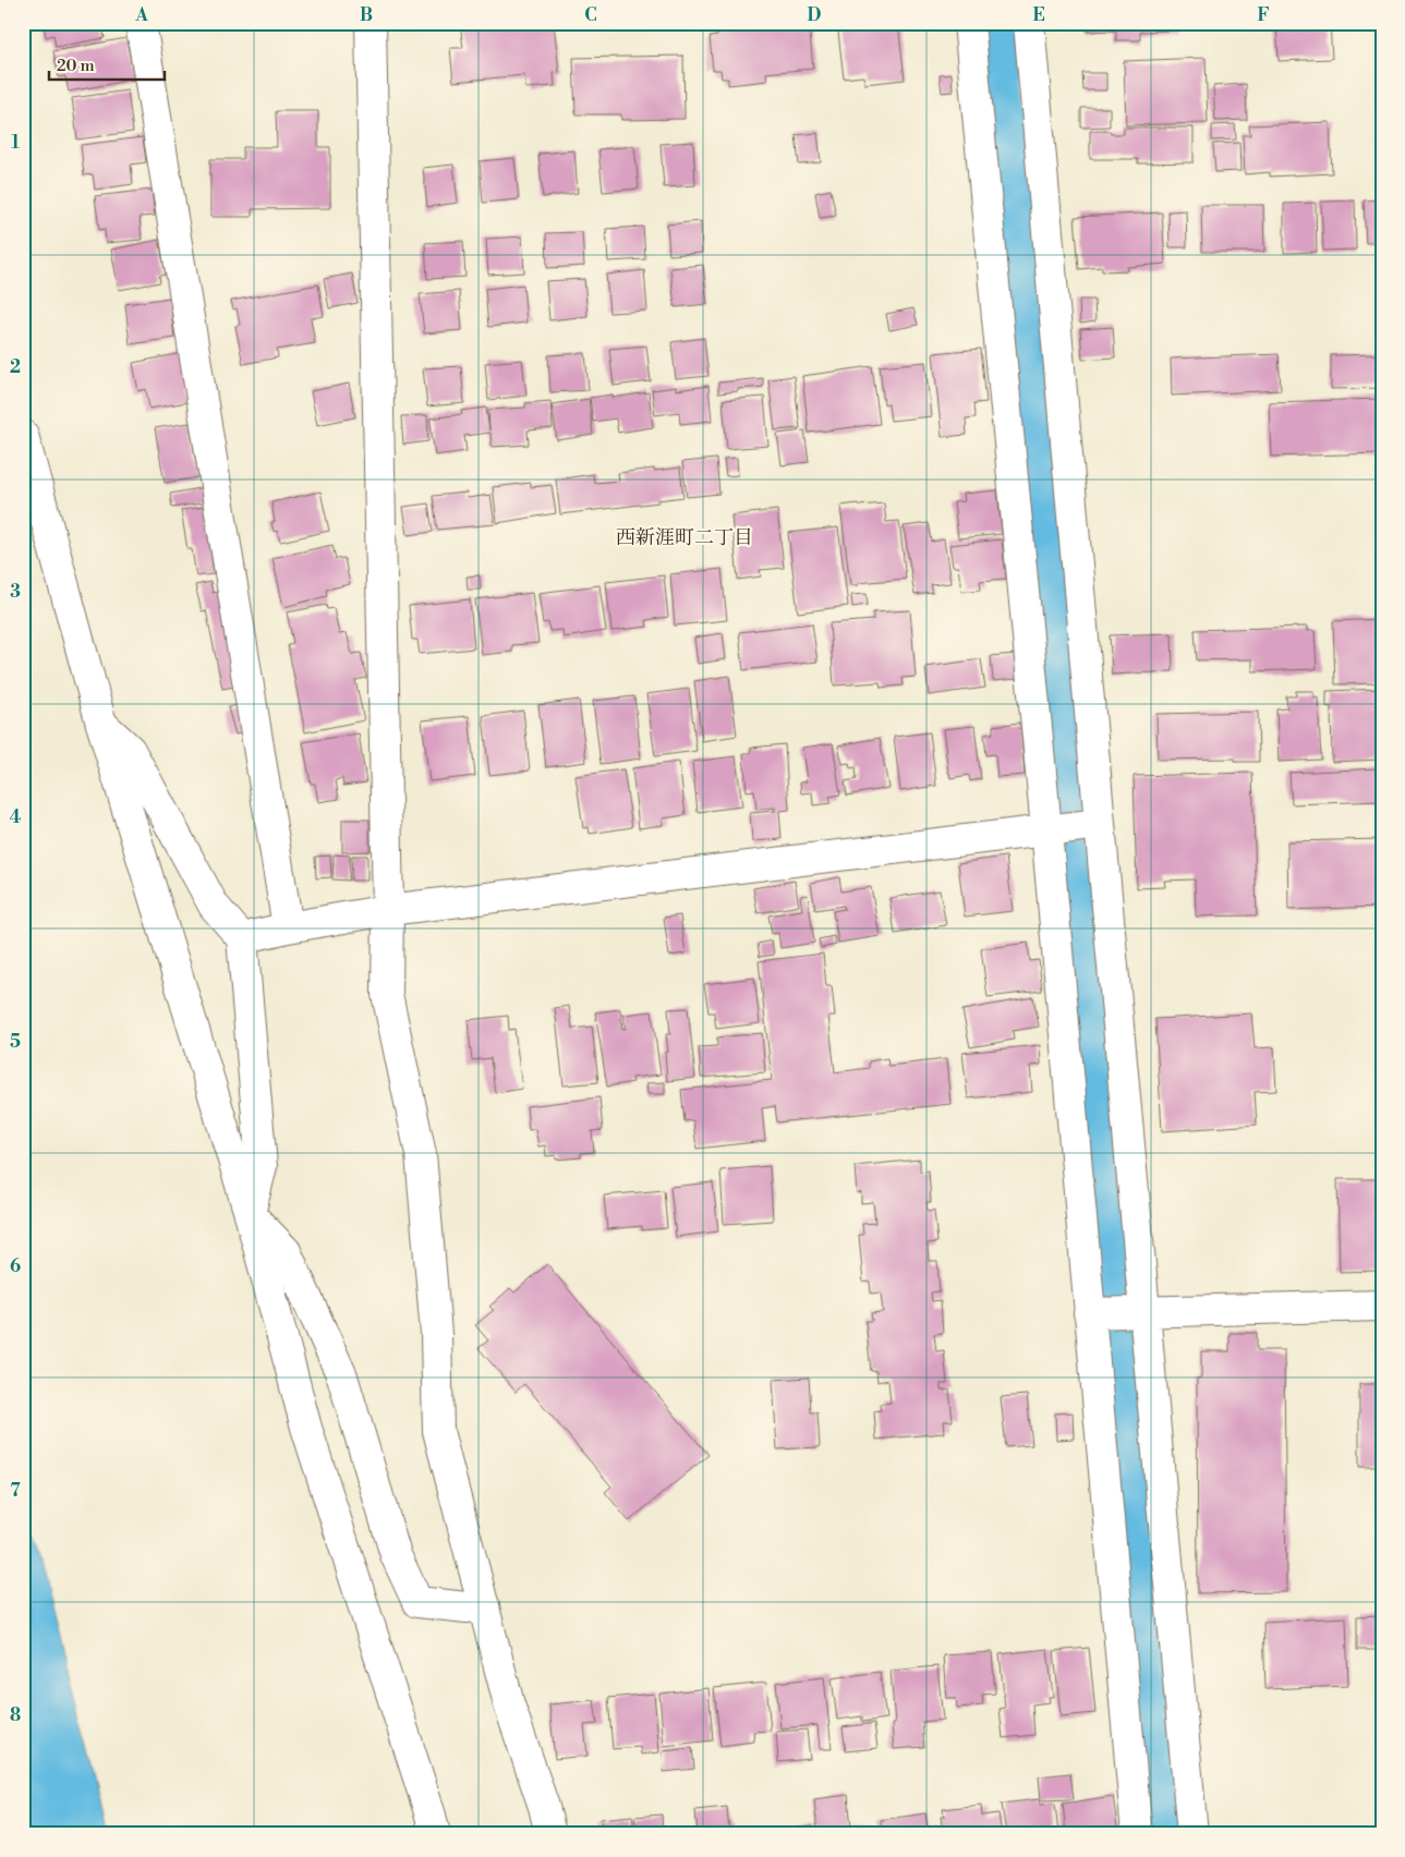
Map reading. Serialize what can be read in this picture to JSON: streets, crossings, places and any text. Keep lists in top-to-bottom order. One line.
{"districts":["西新涯町二丁目"],"scale_bar":"20 m","grid":{"columns":["A","B","C","D","E","F"],"rows":["1","2","3","4","5","6","7","8"]}}
